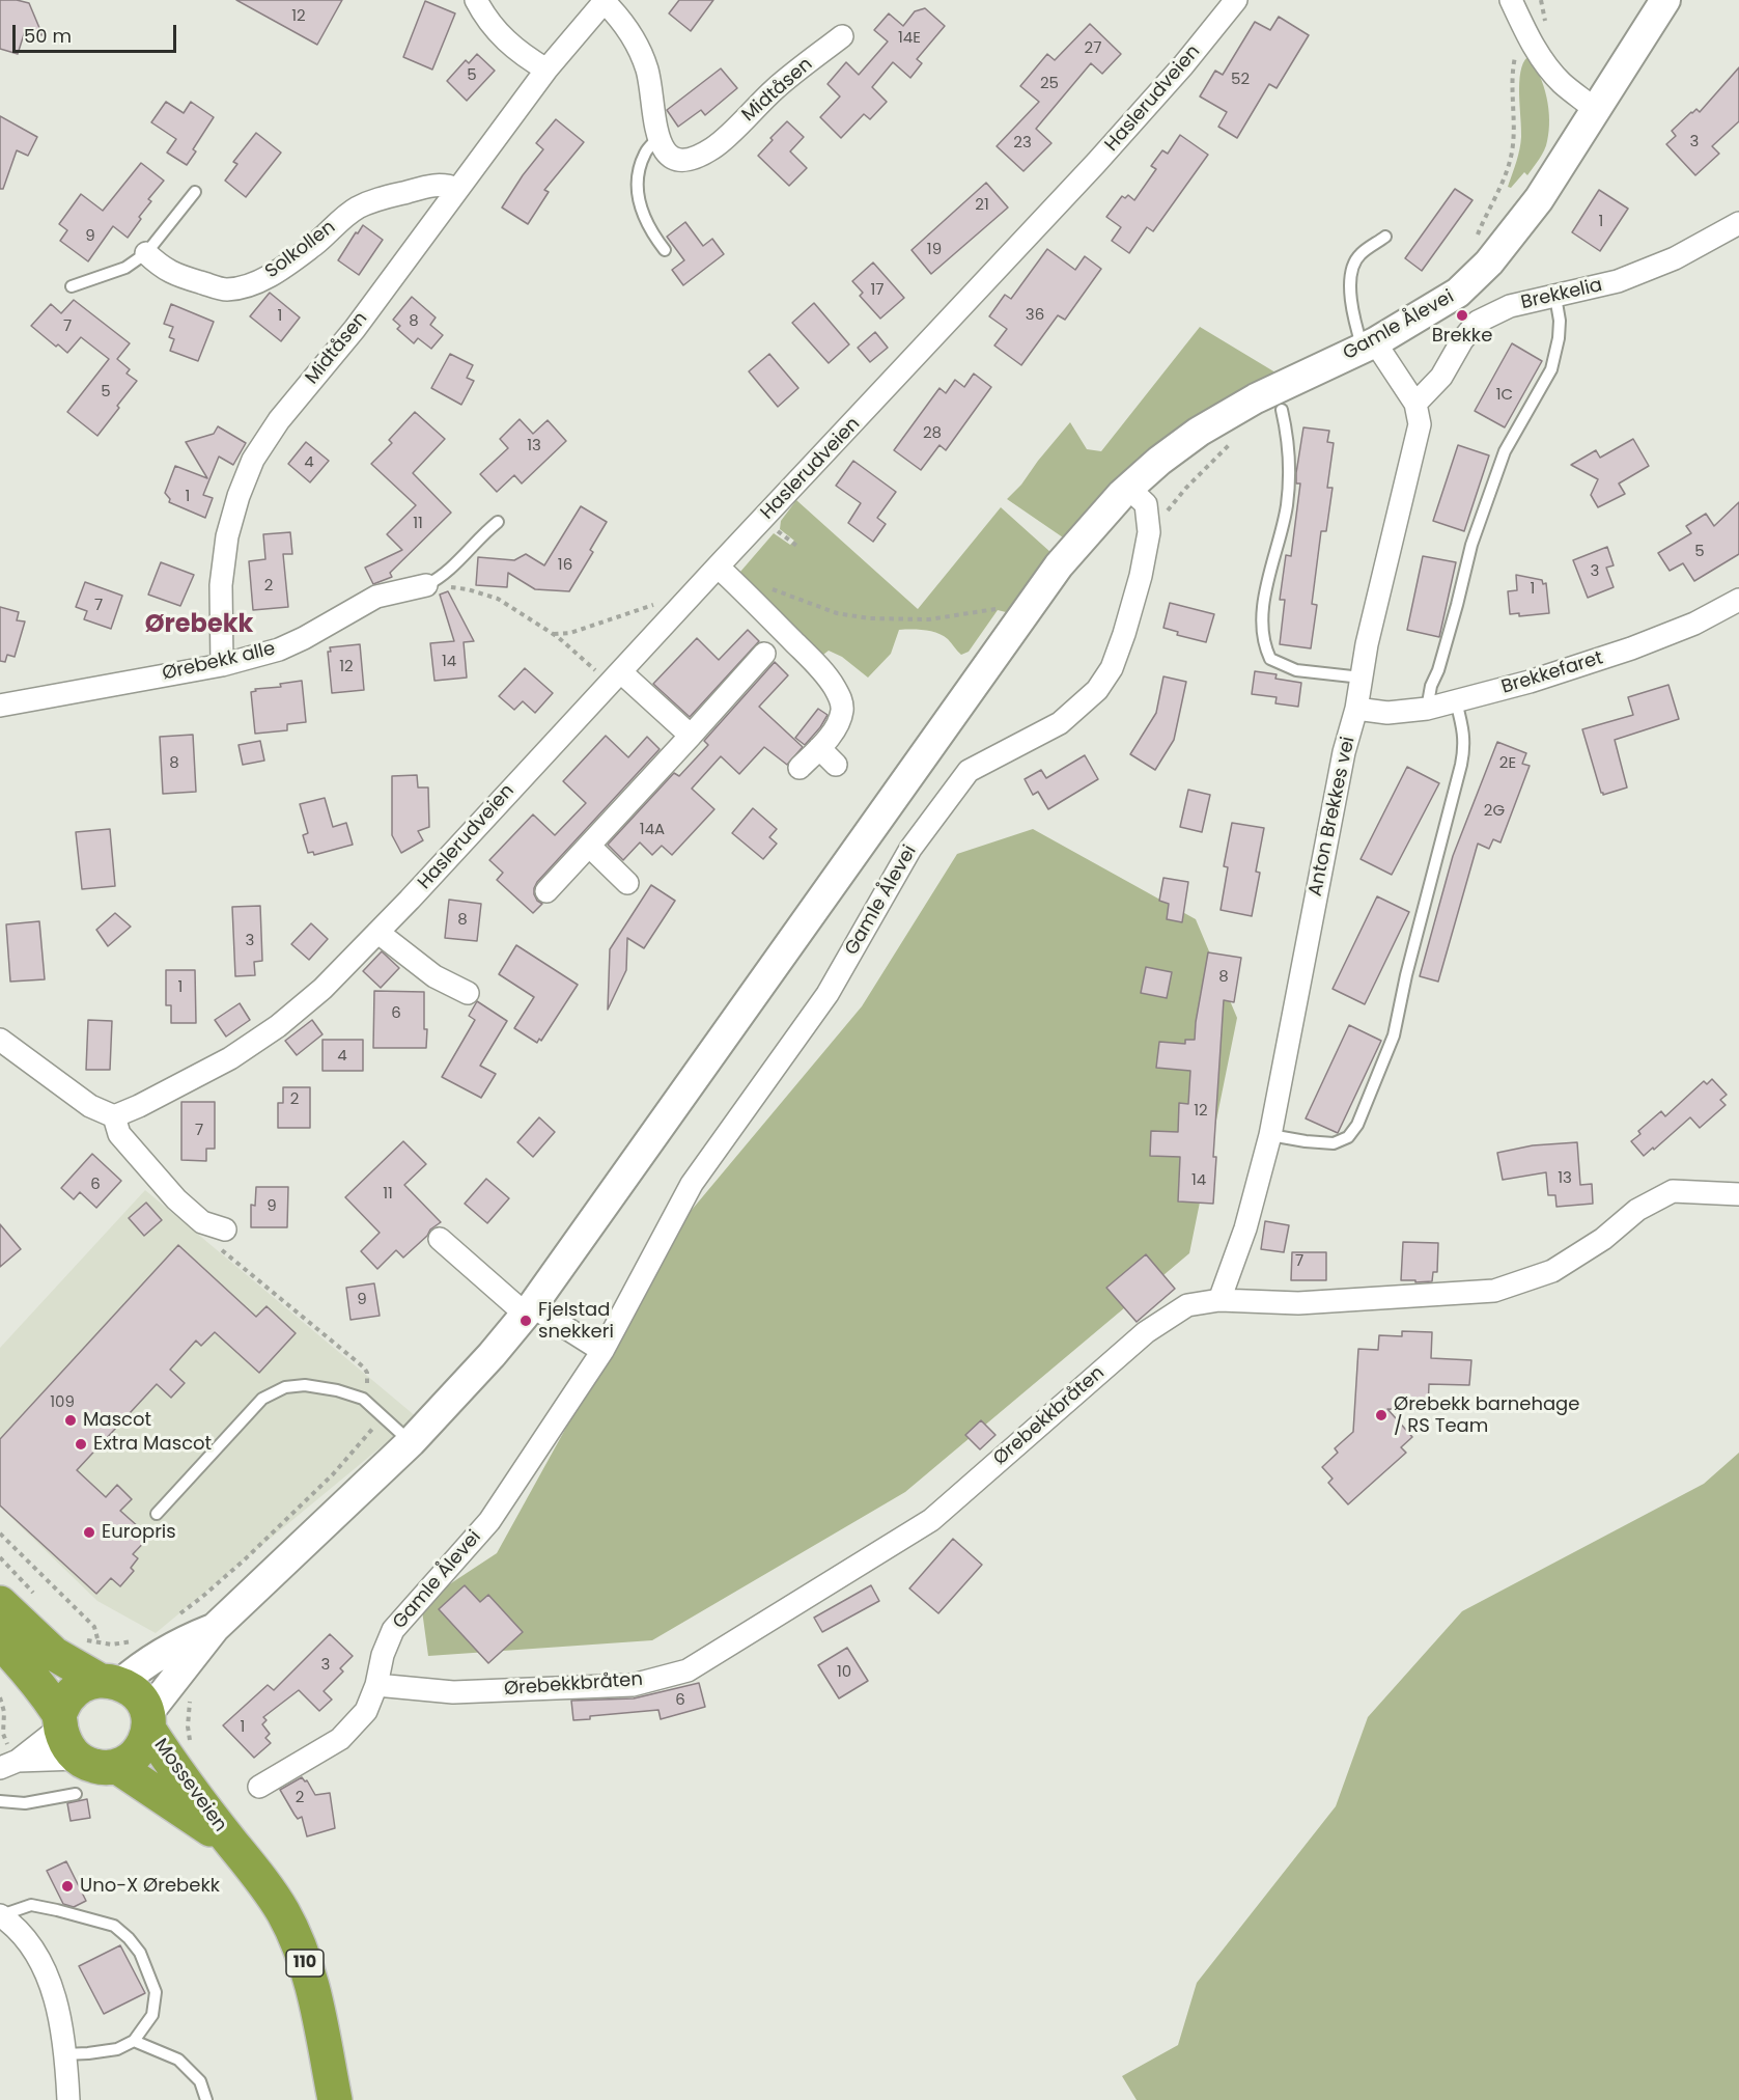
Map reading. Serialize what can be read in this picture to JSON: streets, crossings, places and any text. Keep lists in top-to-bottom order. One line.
{"streets":{"highway":["Mosseveien","110"],"main road":["Gamle Ålevei"],"street":["Midtåsen","Haslerudveien","Solkollen","Brekkelia","Ørebekk alle","Brekkefaret","Anton Brekkes vei","Ørebekkbråten"]},"crossings":[["Midtåsen","Solkollen"],["Midtåsen","Ørebekk alle"],["Brekkelia","Anton Brekkes vei"],["Gamle Ålevei","Ørebekkbråten"],["Gamle Ålevei","Mosseveien"],["Gamle Ålevei","110"],["Brekkefaret","Anton Brekkes vei"],["Anton Brekkes vei","Ørebekkbråten"],["Mosseveien","110"]],"districts":["Ørebekk"],"places":["Brekke","Fjelstad snekkeri","Ørebekk barnehage / RS Team","Mascot","Extra Mascot","Europris","Uno-X Ørebekk"],"house_numbers":["12","14E","27","5","52","25","3","23","21","1","9","19","17","36","1","8","7","5","1C","28","13","4","1","11","5","16","3","2","1","7","14","12","8","2E","2G","14A","8","3","8","1","6","4","2","12","7","13","14","6","11","9","7","9","109","3","10","6","1","2"],"scale_bar":"50 m"}
